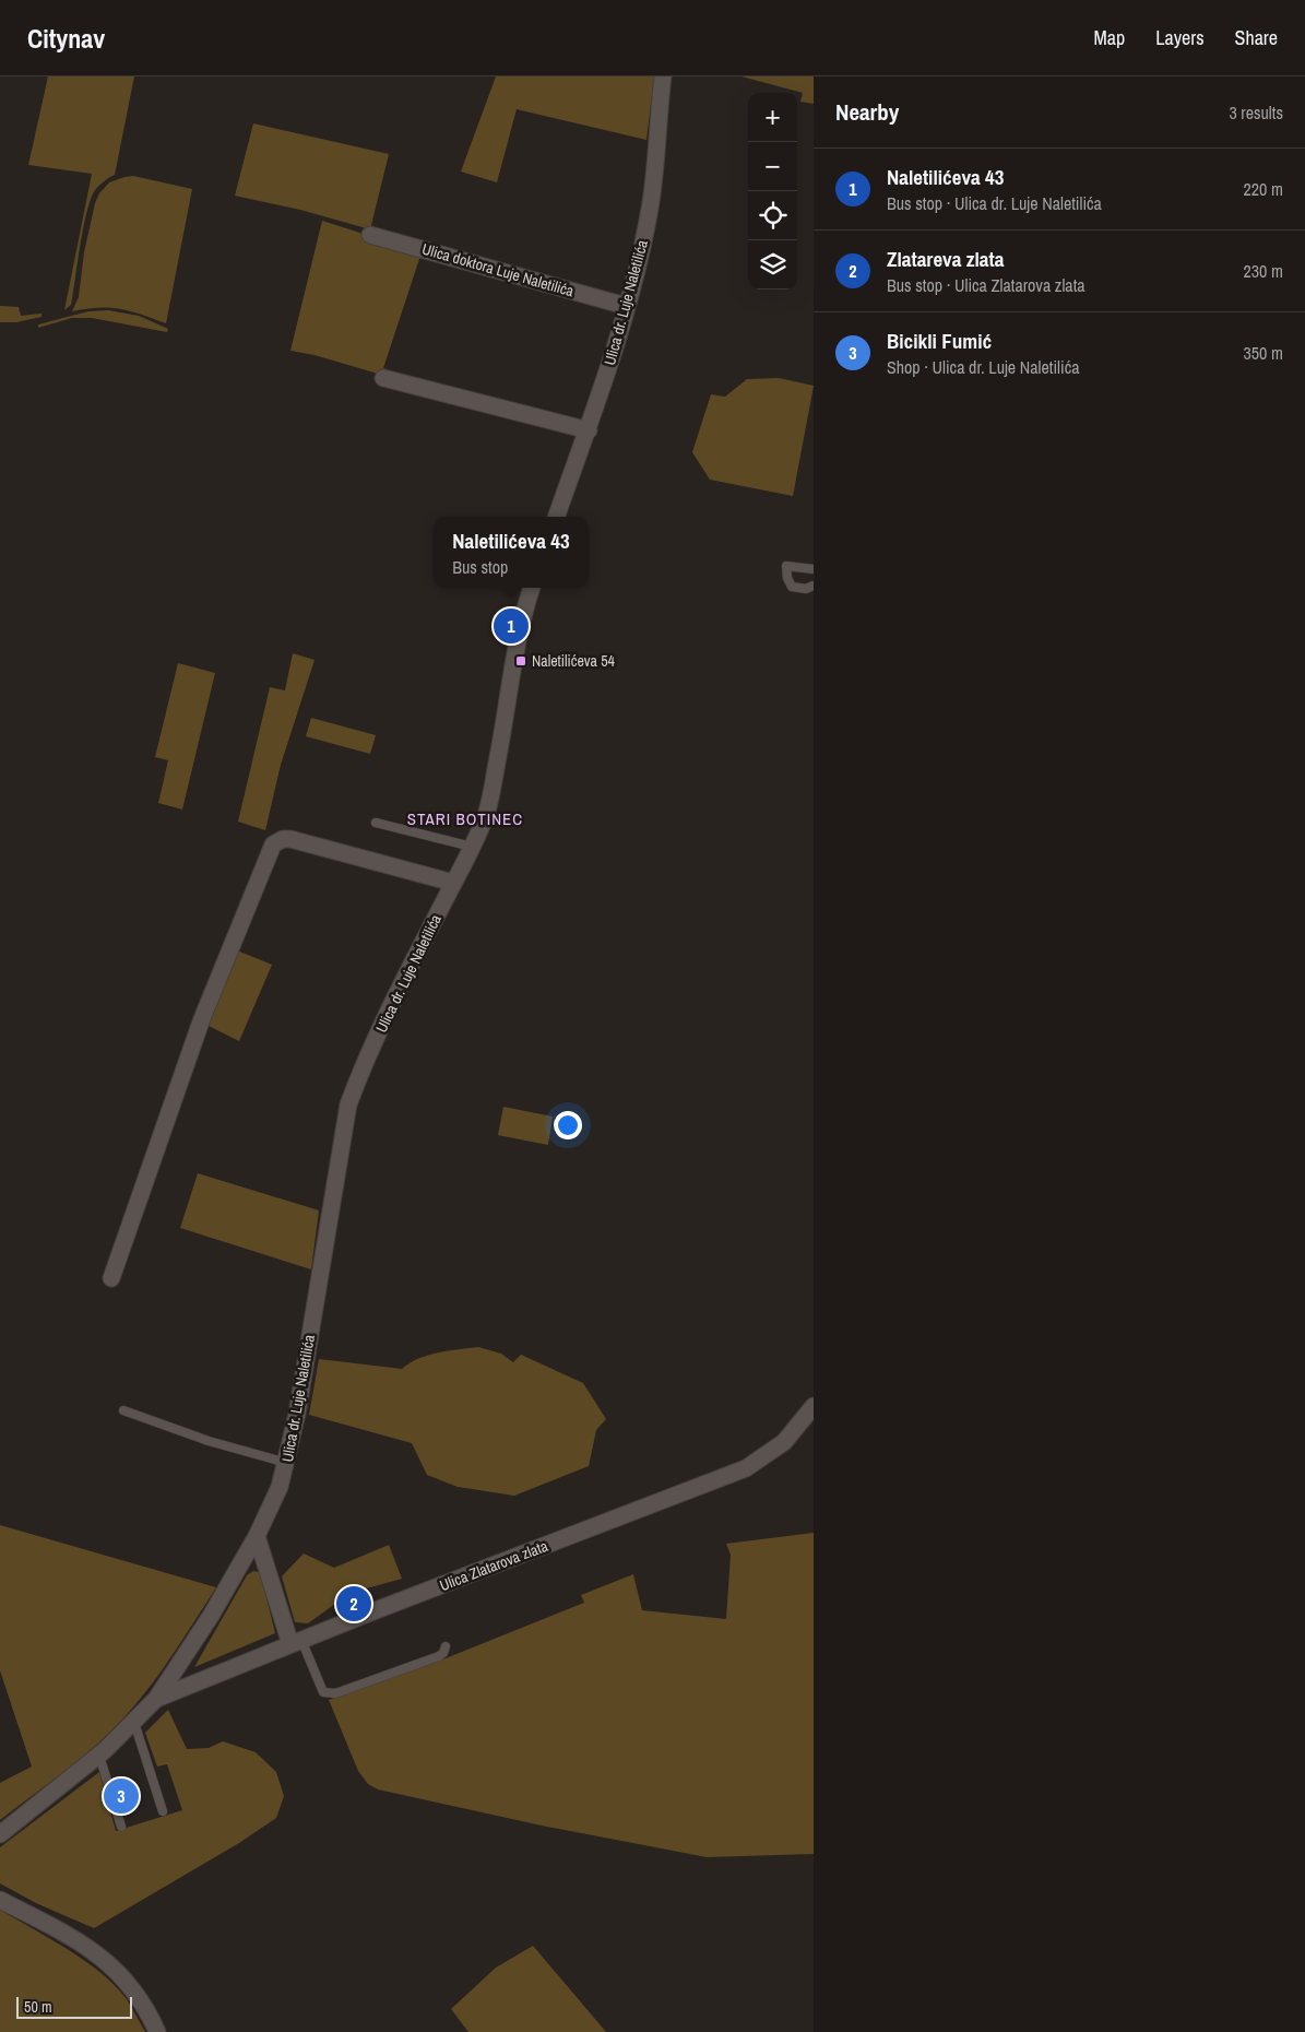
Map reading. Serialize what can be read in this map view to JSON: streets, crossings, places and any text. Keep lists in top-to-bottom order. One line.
{"streets":{"street":["Ulica doktora Luje Naletilića","Ulica dr. Luje Naletilića","Ulica Zlatarova zlata"]},"crossings":[["Ulica doktora Luje Naletilića","Ulica dr. Luje Naletilića"],["Ulica dr. Luje Naletilića","Ulica Zlatarova zlata"]],"districts":["STARI BOTINEC"],"places":{"transit":["Naletilićeva 54"]},"scale_bar":"50 m","page":{"header":"Citynav","nav":["Map","Layers","Share"],"heading":["Nearby","3 results"],"map_buttons":["+","−"],"list":[{"mark":"1","name":"Naletilićeva 43","note":"Bus stop · Ulica dr. Luje Naletilića","value":"220 m"},{"mark":"2","name":"Zlatareva zlata","note":"Bus stop · Ulica Zlatarova zlata","value":"230 m"},{"mark":"3","name":"Bicikli Fumić","note":"Shop · Ulica dr. Luje Naletilića","value":"350 m"}],"popup":["Naletilićeva 43","Bus stop"],"pins":["1","2","3"],"scale":"50 m"}}
